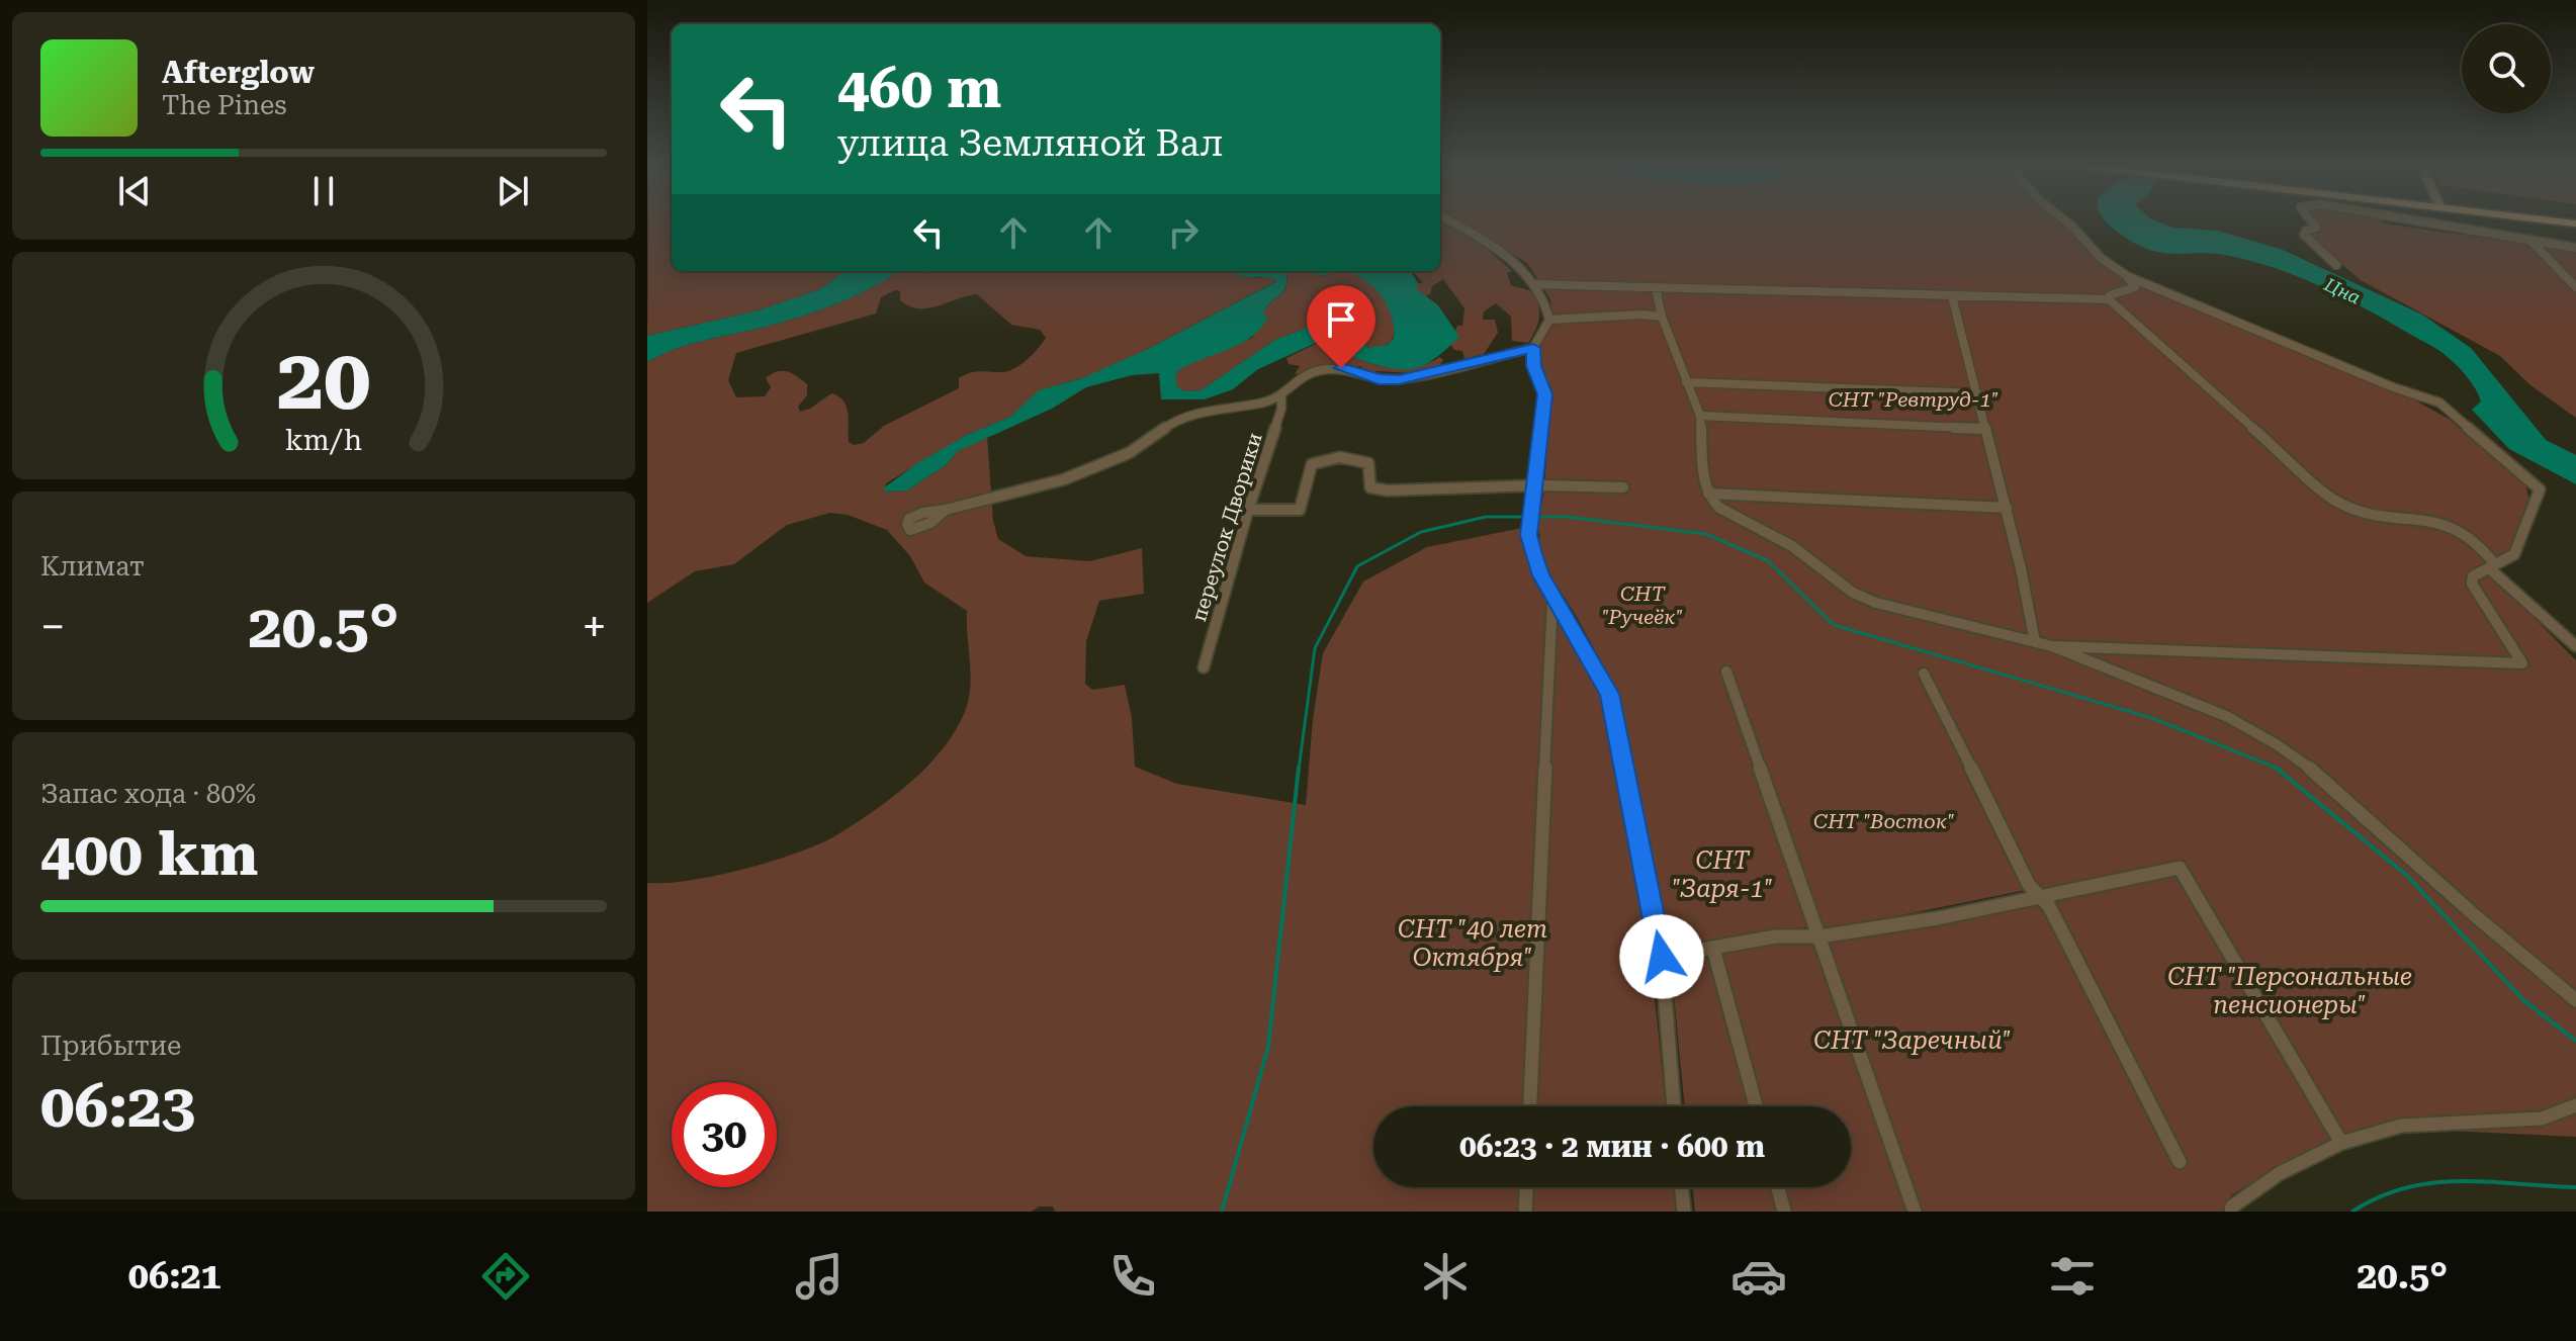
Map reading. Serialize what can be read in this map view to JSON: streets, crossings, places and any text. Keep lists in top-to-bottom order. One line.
{"streets":{"street":["переулок Дворики"]},"water":["Цна"],"parks":["СНТ \"Ревтруд-1\"","СНТ \"Ручеёк\"","СНТ \"Восток\"","СНТ \"Заря-1\"","СНТ \"40 лет Октября\"","СНТ \"Персональные пенсионеры\"","СНТ \"Заречный\""],"page":{"turn":["460 m","улица Земляной Вал"],"song":["Afterglow","The Pines"],"tile":["Климат",["Запас хода · 80%","400 km"],["Прибытие","06:23"]],"heat":["−","20.5°","+"],"limit":"30","trip":"06:23 · 2 мин · 600 m","tabs":["06:21","20.5°"],"gauge":["20","km/h"]}}
